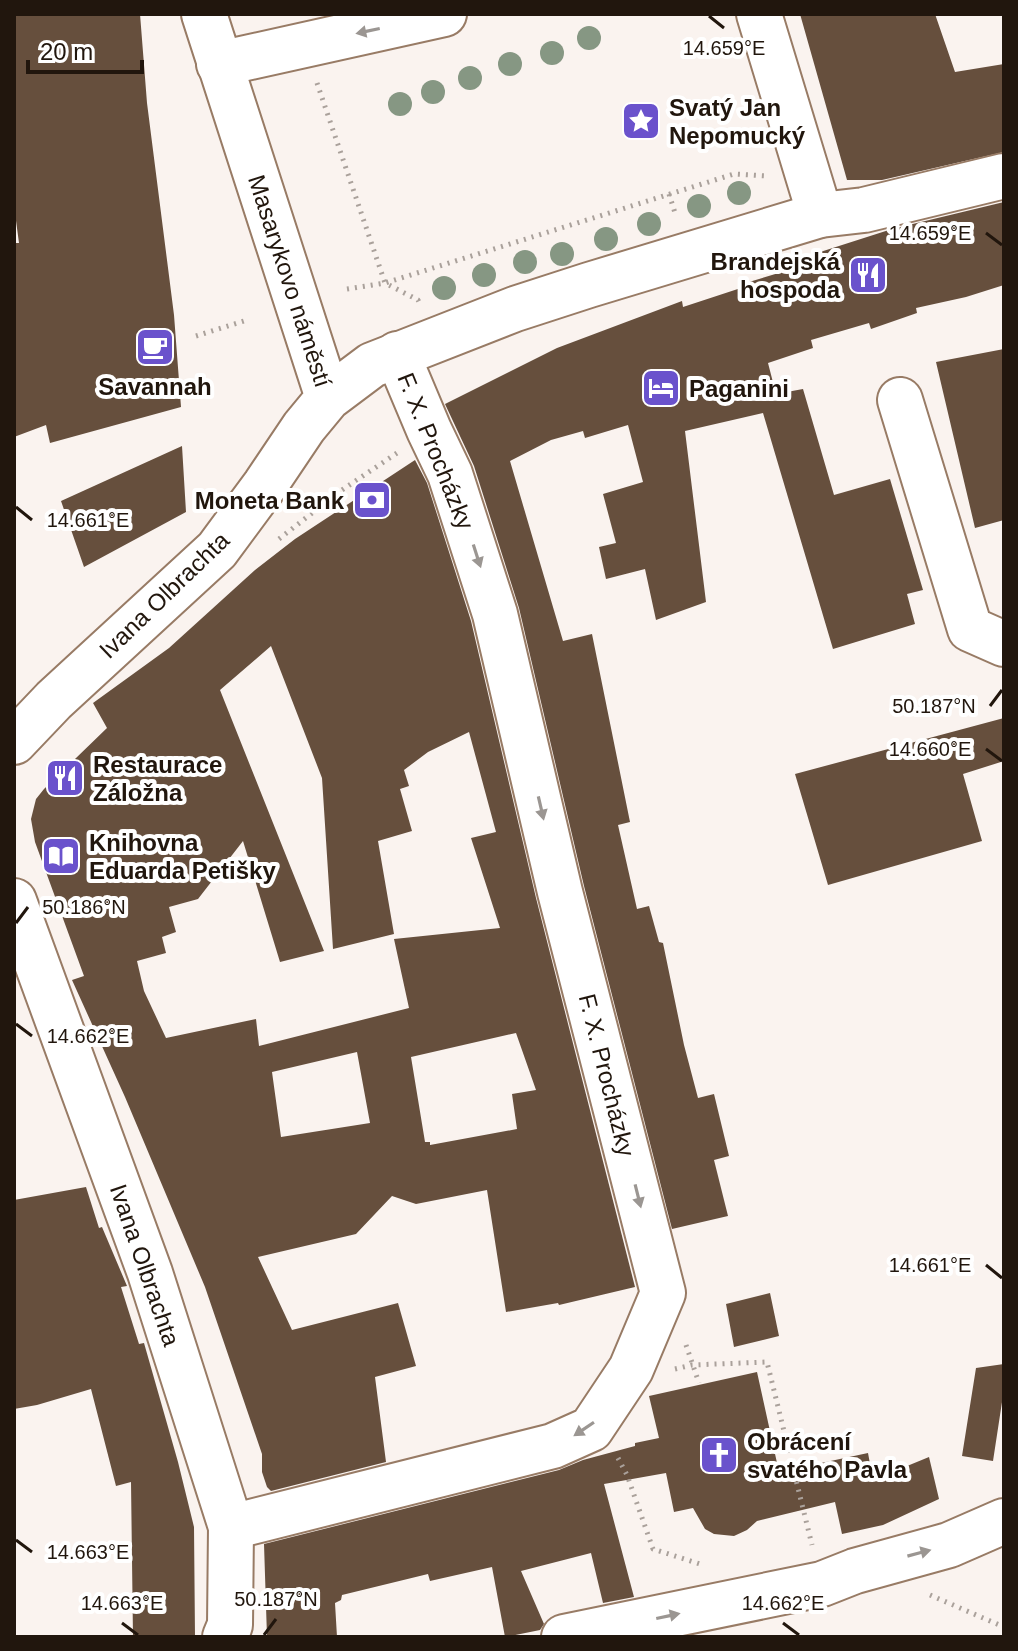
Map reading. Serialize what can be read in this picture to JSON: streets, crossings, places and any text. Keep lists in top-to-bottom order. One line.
{"streets":{"main road":["Masarykovo náměstí","F. X. Procházky","Ivana Olbrachta"]},"crossings":[["Masarykovo náměstí","F. X. Procházky"],["Masarykovo náměstí","Ivana Olbrachta"]],"one_way":["F. X. Procházky"],"places":{"place":["Svatý Jan Nepomucký"],"restaurant":["Brandejská hospoda","Restaurace Záložna"],"cafe":["Savannah"],"hotel":["Paganini"],"bank":["Moneta Bank"],"library":["Knihovna Eduarda Petišky"],"church":["Obrácení svatého Pavla"]},"scale_bar":"20 m","coordinates":["14.659°E","14.661°E","50.187°N","14.660°E","50.186°N","14.662°E","14.663°E"]}
